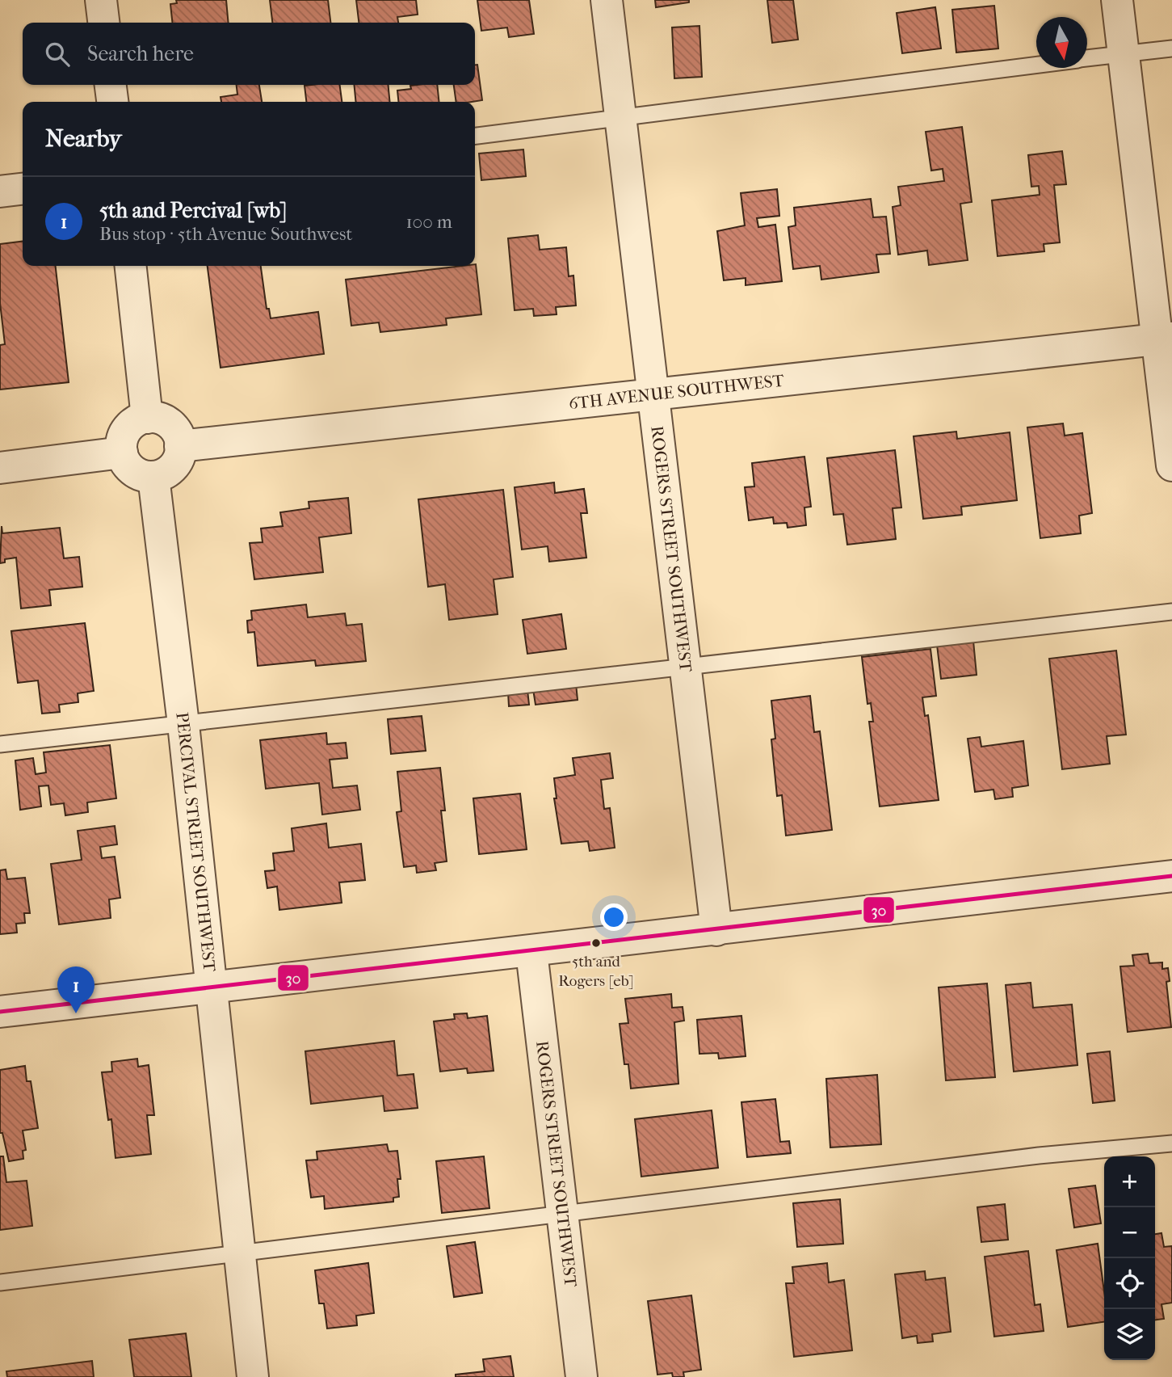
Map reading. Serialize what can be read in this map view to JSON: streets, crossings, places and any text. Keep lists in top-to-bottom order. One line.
{"streets":{"street":["6TH AVENUE SOUTHWEST","ROGERS STREET SOUTHWEST","PERCIVAL STREET SOUTHWEST"]},"crossings":[["6TH AVENUE SOUTHWEST","ROGERS STREET SOUTHWEST"],["6TH AVENUE SOUTHWEST","PERCIVAL STREET SOUTHWEST"]],"places":["5th and Rogers [eb]"],"lines":["transit line 30"],"north":"bottom","page":{"search":"Search here","heading":"Nearby","list":[{"mark":"1","name":"5th and Percival [wb]","note":"Bus stop · 5th Avenue Southwest","value":"100 m"}],"pins":"1","map_buttons":["+","−"]}}
